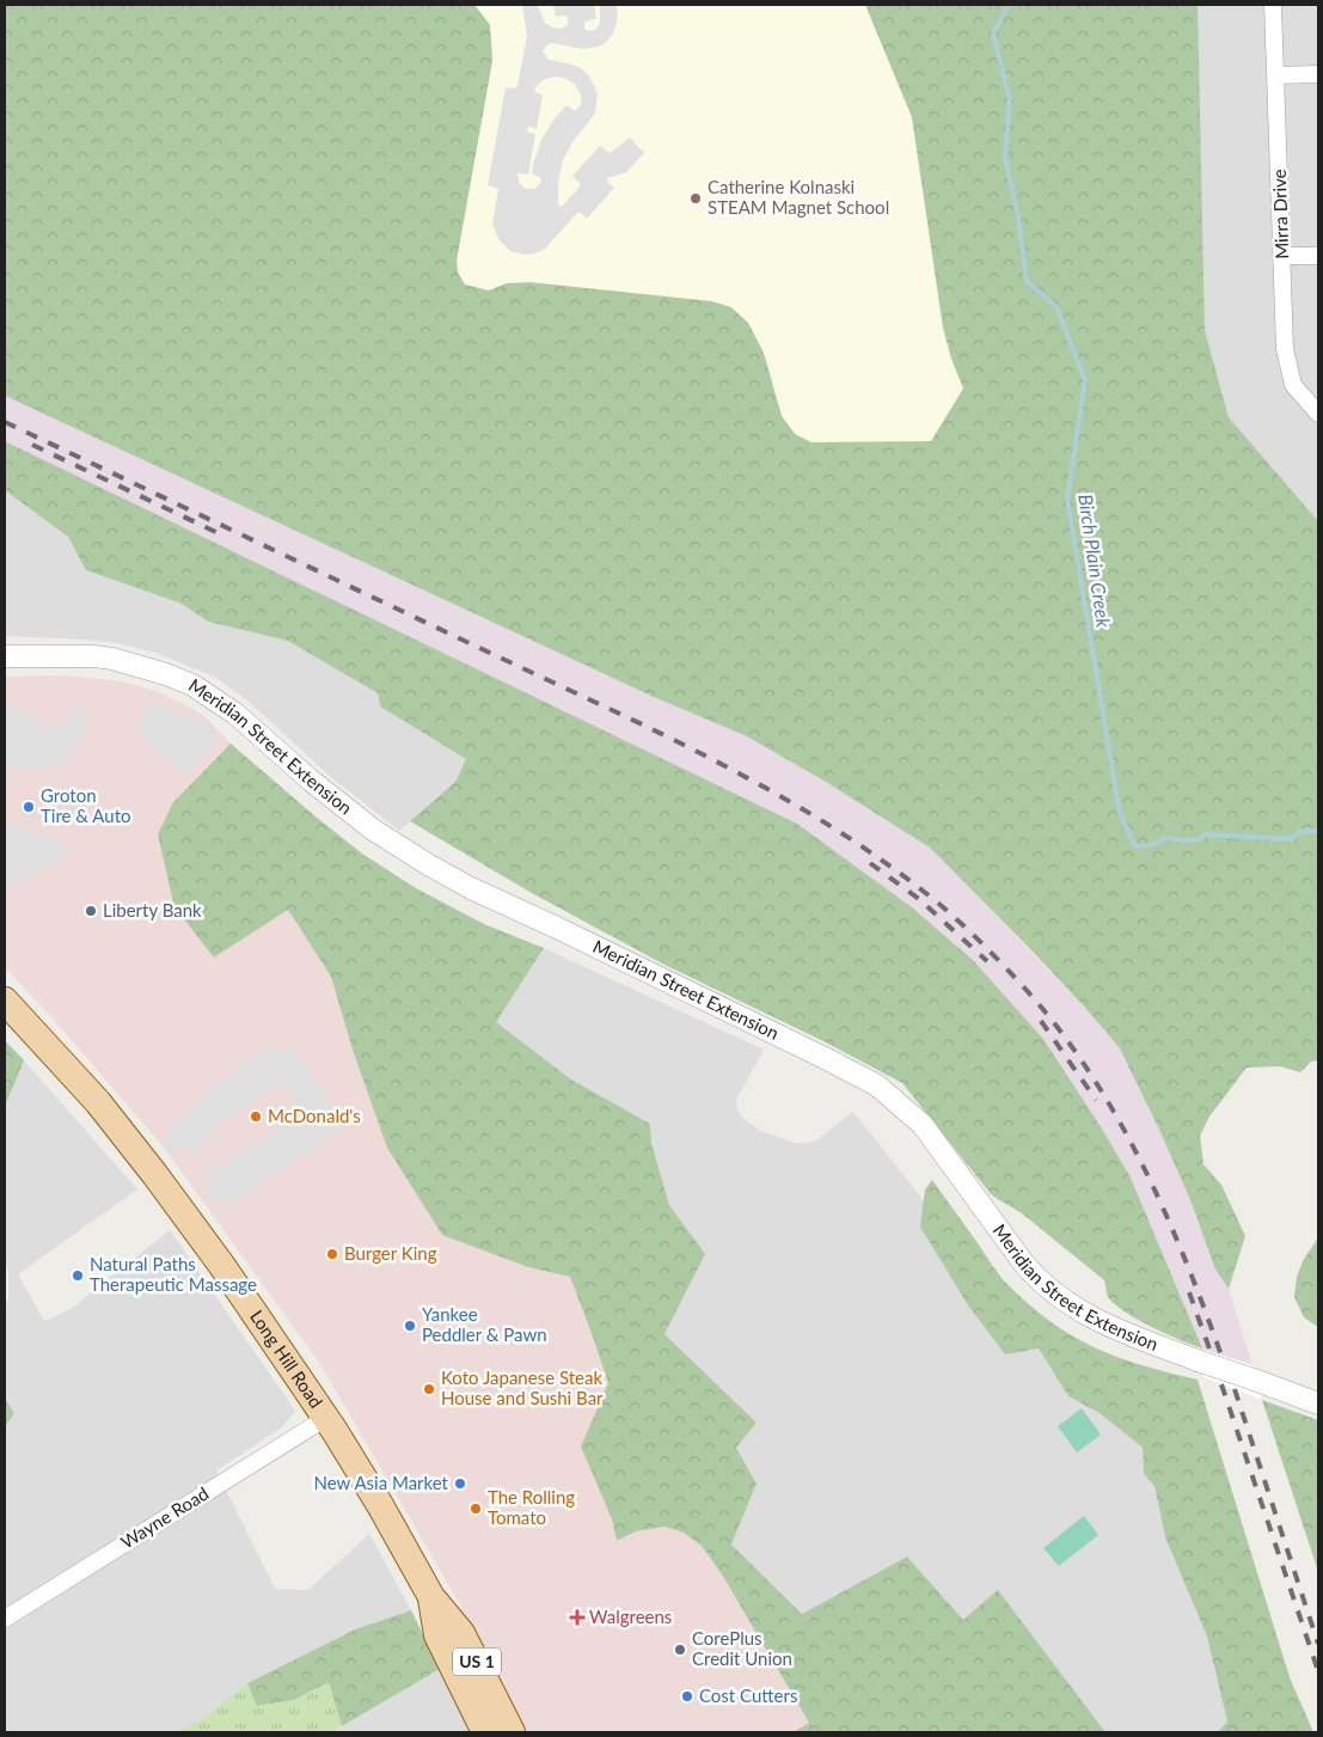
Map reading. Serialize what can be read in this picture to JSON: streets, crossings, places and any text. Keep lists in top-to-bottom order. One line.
{"streets":{"main road":["Long Hill Road","US 1"],"street":["Mirra Drive","Meridian Street Extension","Wayne Road"]},"crossings":[["Long Hill Road","Wayne Road"]],"water":["Birch Plain Creek"],"places":{"other":["Catherine Kolnaski STEAM Magnet School","Groton Tire & Auto","Liberty Bank","McDonald's","Burger King","Natural Paths Therapeutic Massage","Yankee Peddler & Pawn","Koto Japanese Steak House and Sushi Bar","New Asia Market","The Rolling Tomato","CorePlus Credit Union","Cost Cutters"],"health":["Walgreens"]}}
